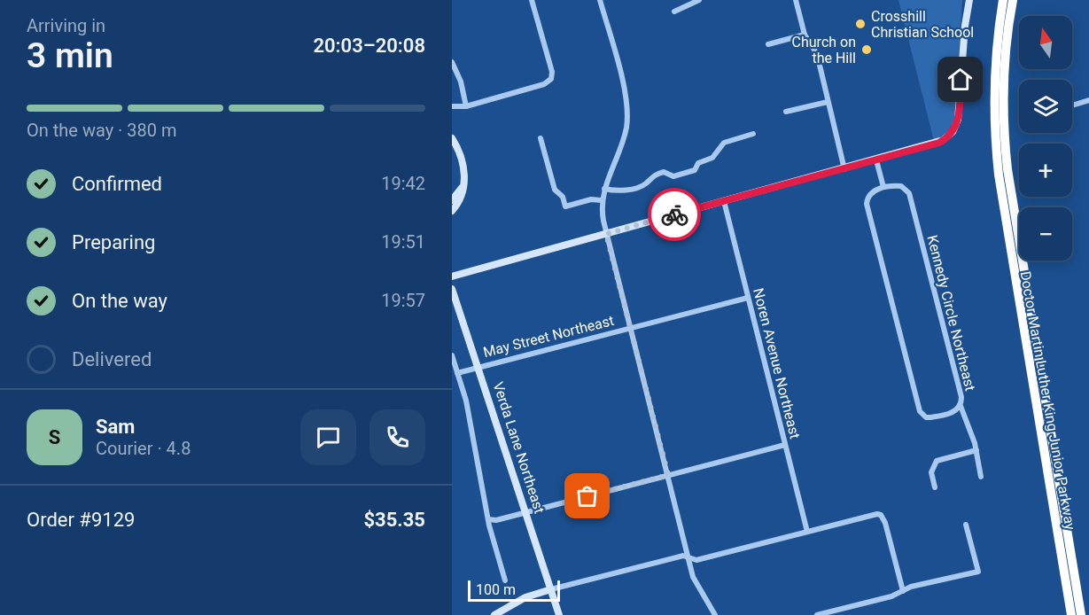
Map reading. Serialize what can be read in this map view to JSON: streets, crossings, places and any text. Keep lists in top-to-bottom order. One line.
{"streets":{"highway":["Doctor Martin Luther King Junior Parkway"],"street":["Kennedy Circle Northeast","May Street Northeast","Noren Avenue Northeast","Verda Lane Northeast"]},"crossings":[["May Street Northeast","Noren Avenue Northeast"],["May Street Northeast","Verda Lane Northeast"]],"places":["Crosshill Christian School","Church on the Hill"],"scale_bar":"100 m","north":"top","page":{"heading":["3 min","Arriving in","20:03–20:08"],"panel":["Sam","Courier · 4.8","Order #9129","$35.35"],"map_buttons":["+","−"],"bar":"On the way · 380 m","list":[["Confirmed","19:42"],["Preparing","19:51"],["On the way","19:57"],"Delivered"],"round":"S","scale":"100 m"}}
